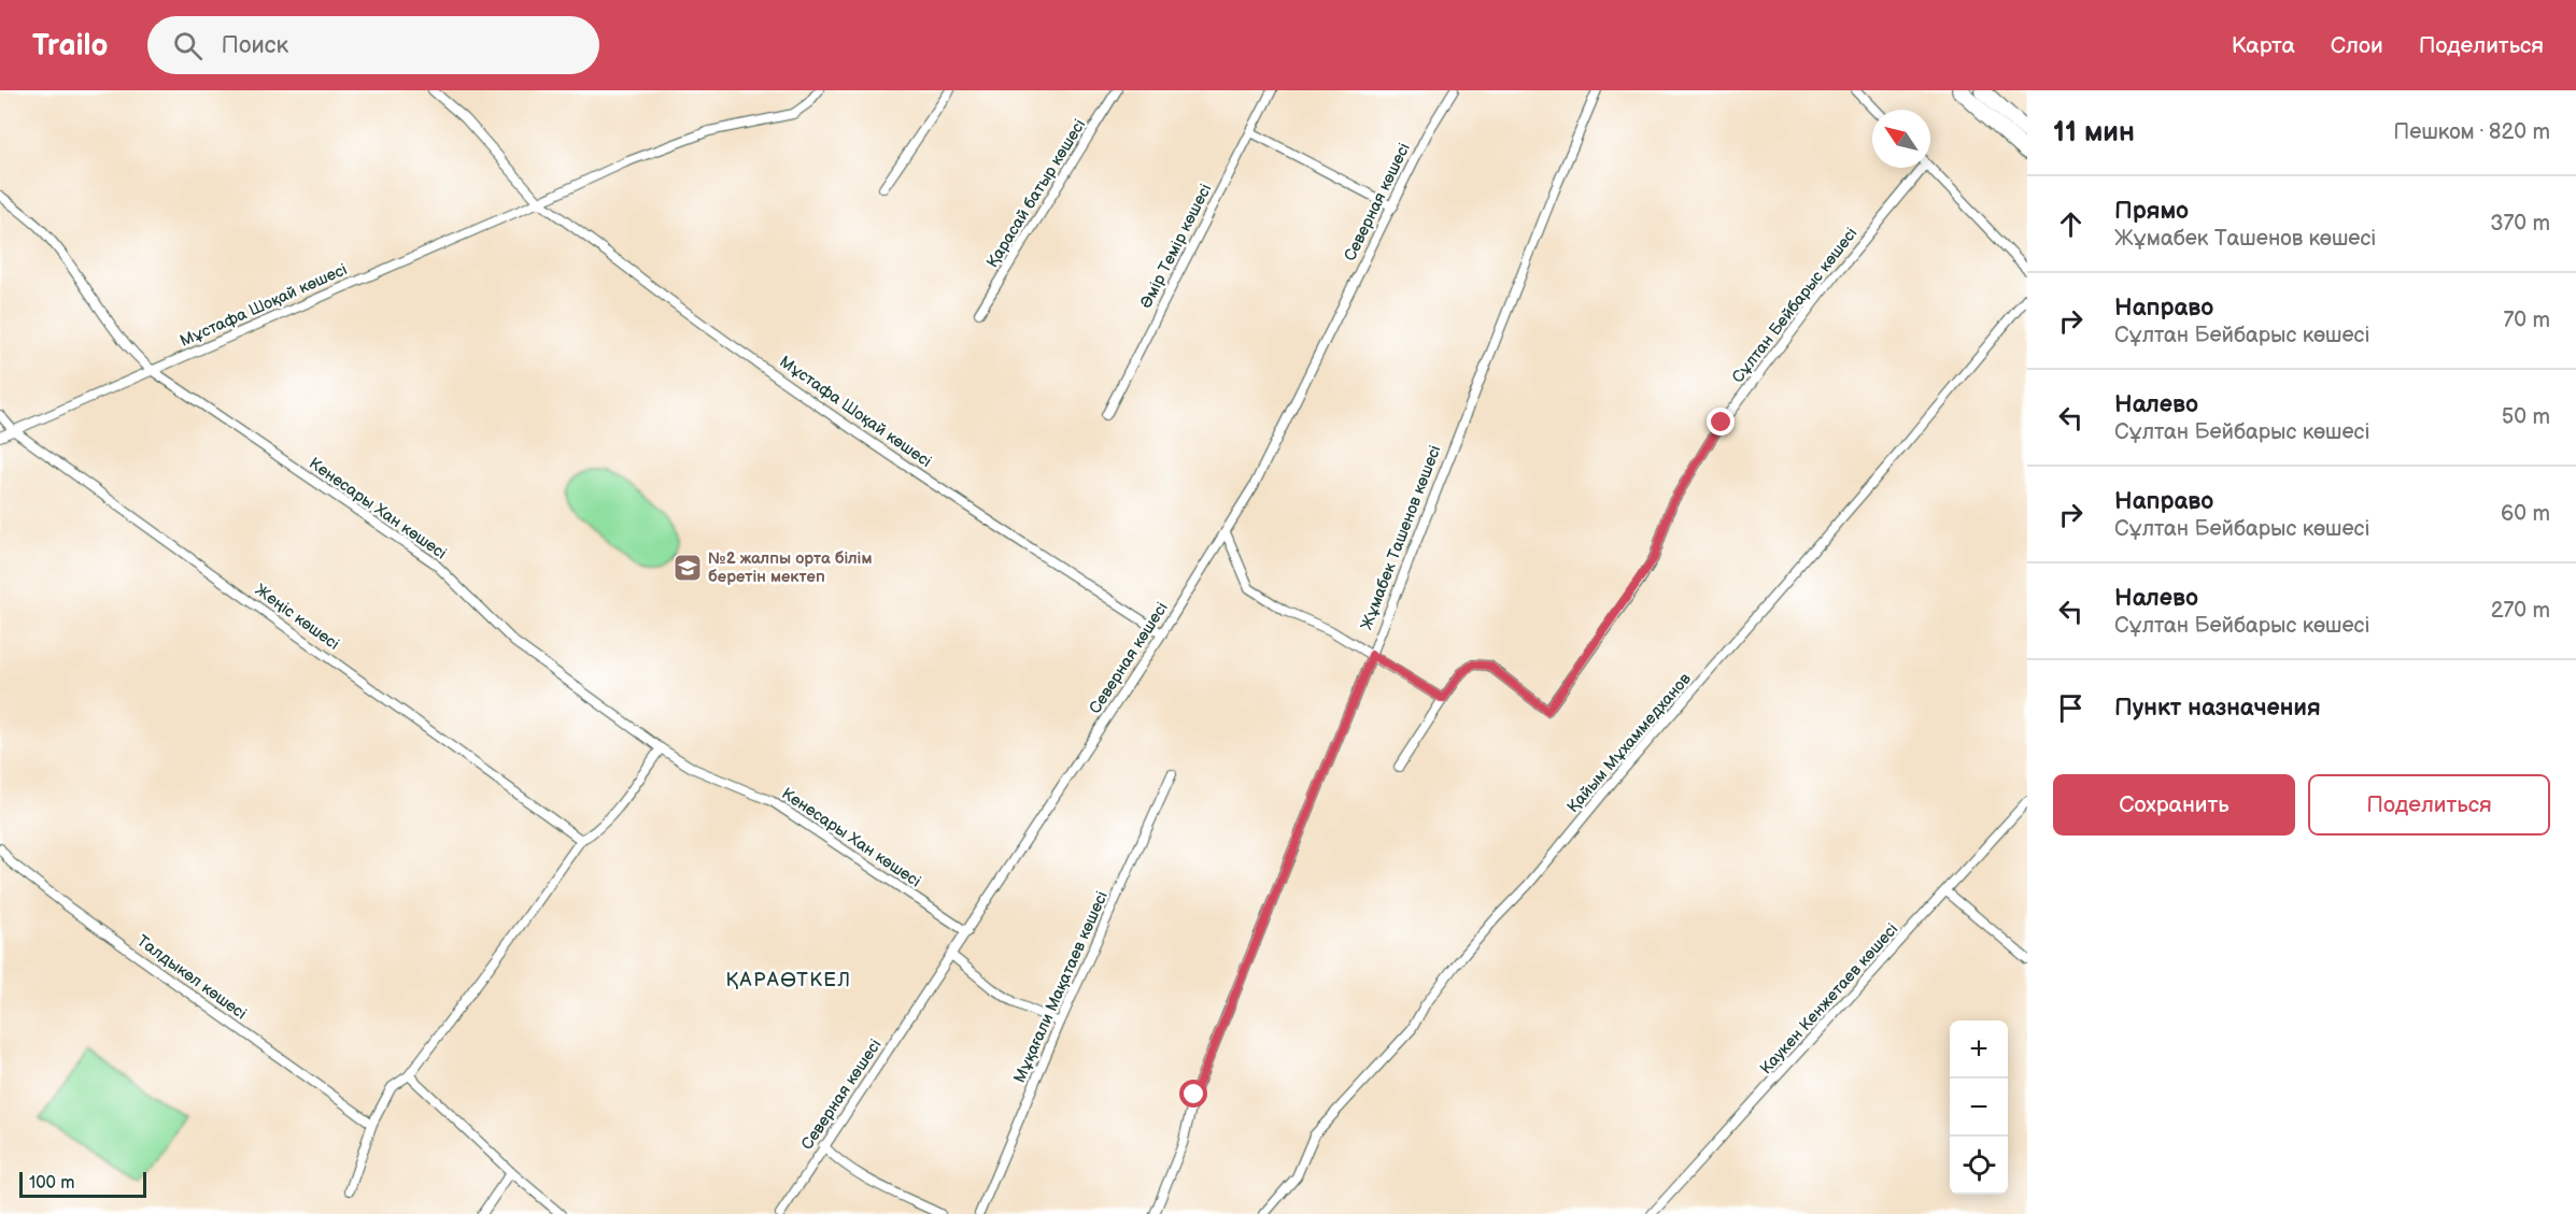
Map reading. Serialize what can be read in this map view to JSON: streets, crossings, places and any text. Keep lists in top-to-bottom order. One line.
{"streets":{"street":["Қарасай батыр көшесі","Северная көшесі","Әмір Темір көшесі","Мұстафа Шоқай көшесі","Сұлтан Бейбарыс көшесі","Кенесары Хан көшесі","Жұмабек Ташенов көшесі","Жеңіс көшесі","Қайым Мұхаммедханов","Талдыкөл көшесі","Мұқағали Мақатаев көшесі","Каукен Кенжетаев көшесі"]},"crossings":[["Северная көшесі","Мұстафа Шоқай көшесі"],["Северная көшесі","Кенесары Хан көшесі"],["Мұстафа Шоқай көшесі","Кенесары Хан көшесі"],["Мұстафа Шоқай көшесі","Жеңіс көшесі"]],"districts":["ҚАРАӨТКЕЛ"],"places":{"school or university":["№2 жалпы орта білім беретін мектеп"]},"scale_bar":"100 m","north":"top left","page":{"header":"Trailo","search":"Поиск","nav":["Карта","Слои","Поделиться"],"heading":["11 мин","Пешком · 820 m"],"list":[["Прямо","Жұмабек Ташенов көшесі","370 m"],["Направо","Сұлтан Бейбарыс көшесі","70 m"],["Налево","Сұлтан Бейбарыс көшесі","50 m"],["Направо","Сұлтан Бейбарыс көшесі","60 m"],["Налево","Сұлтан Бейбарыс көшесі","270 m"],"Пункт назначения"],"buttons":["Сохранить","Поделиться"],"map_buttons":["+","−"],"scale":"100 m"}}
